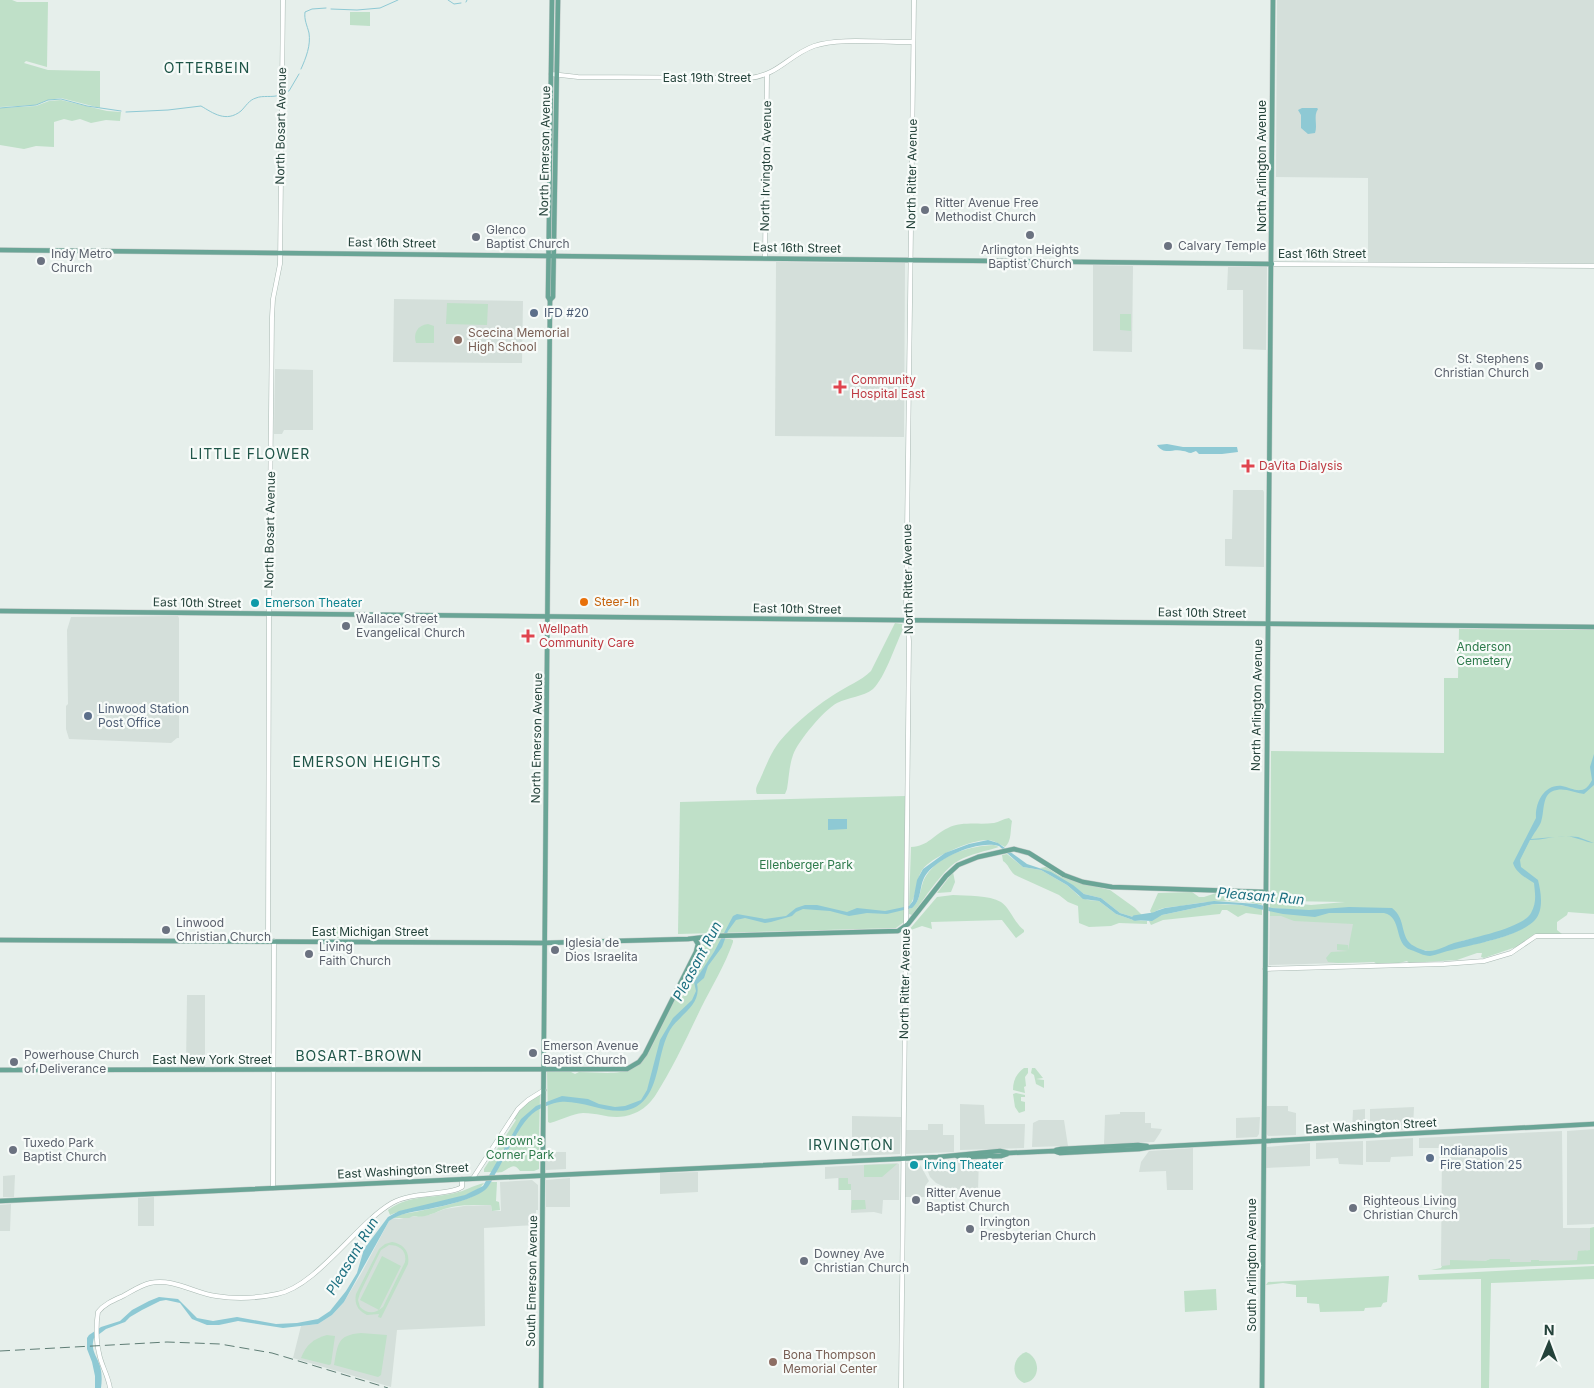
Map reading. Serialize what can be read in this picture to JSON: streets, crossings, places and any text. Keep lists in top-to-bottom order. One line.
{"streets":{"main road":["North Emerson Avenue","North Arlington Avenue","East 16th Street","East 10th Street","East Michigan Street","East New York Street","East Washington Street","South Arlington Avenue","South Emerson Avenue"],"street":["East 19th Street","North Bosart Avenue","North Irvington Avenue","North Ritter Avenue"]},"crossings":[["East 19th Street","North Emerson Avenue"],["East 19th Street","North Irvington Avenue"],["East 19th Street","North Ritter Avenue"],["North Bosart Avenue","East 16th Street"],["North Bosart Avenue","East 10th Street"],["North Bosart Avenue","East Michigan Street"],["North Bosart Avenue","East New York Street"],["North Bosart Avenue","East Washington Street"],["North Emerson Avenue","East 16th Street"],["North Emerson Avenue","East 10th Street"],["North Emerson Avenue","East Michigan Street"],["North Emerson Avenue","East New York Street"],["North Emerson Avenue","East Washington Street"],["North Emerson Avenue","South Emerson Avenue"],["North Irvington Avenue","East 16th Street"],["North Arlington Avenue","East 16th Street"],["North Arlington Avenue","East 10th Street"],["North Arlington Avenue","East Washington Street"],["North Arlington Avenue","South Arlington Avenue"],["North Ritter Avenue","East 16th Street"],["North Ritter Avenue","East 10th Street"],["North Ritter Avenue","East Michigan Street"],["North Ritter Avenue","East Washington Street"],["East Michigan Street","East New York Street"],["East Washington Street","South Arlington Avenue"],["East Washington Street","South Emerson Avenue"]],"districts":["OTTERBEIN","LITTLE FLOWER","EMERSON HEIGHTS","BOSART-BROWN","IRVINGTON"],"water":["Pleasant Run"],"parks":["Anderson Cemetery","Ellenberger Park","Brown's Corner Park"],"places":{"other":["Ritter Avenue Free Methodist Church","Arlington Heights Baptist Church","Glenco Baptist Church","Calvary Temple","Indy Metro Church","IFD #20","Scecina Memorial High School","St. Stephens Christian Church","Steer-In","Emerson Theater","Wallace Street Evangelical Church","Linwood Station Post Office","Linwood Christian Church","Iglesia de Dios Israelita","Living Faith Church","Emerson Avenue Baptist Church","Powerhouse Church of Deliverance","Tuxedo Park Baptist Church","Indianapolis Fire Station 25","Irving Theater","Ritter Avenue Baptist Church","Righteous Living Christian Church","Irvington Presbyterian Church","Downey Ave Christian Church","Bona Thompson Memorial Center"],"health":["Community Hospital East","DaVita Dialysis","Wellpath Community Care"]},"north":"top"}
